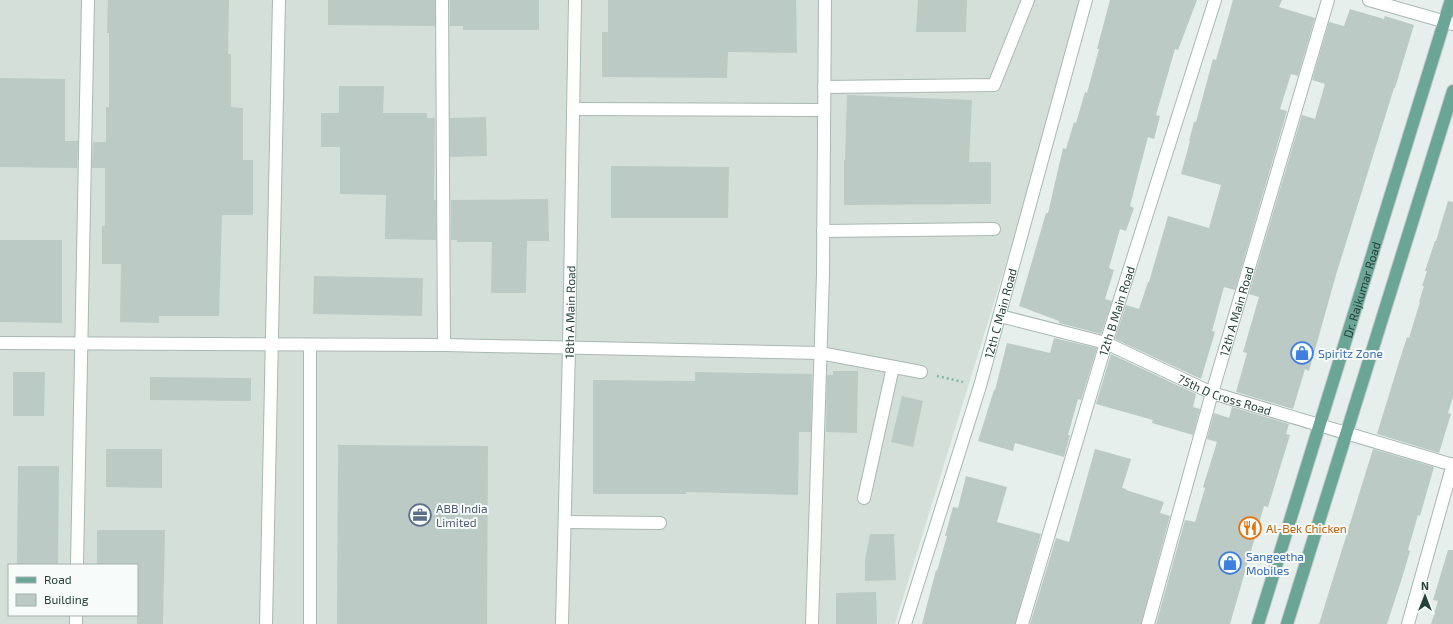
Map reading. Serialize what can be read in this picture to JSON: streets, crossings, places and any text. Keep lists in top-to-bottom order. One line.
{"streets":{"main road":["Dr. Rajkumar Road"],"street":["12th B Main Road","18th A Main Road","12th A Main Road","12th C Main Road","75th D Cross Road"]},"crossings":[["Dr. Rajkumar Road","75th D Cross Road"],["12th B Main Road","75th D Cross Road"],["12th A Main Road","75th D Cross Road"],["12th C Main Road","75th D Cross Road"]],"places":{"shop":["Spiritz Zone","Sangeetha Mobiles"],"office":["ABB India Limited"],"restaurant":["Al-Bek Chicken"]},"legend":["Road","Building"],"north":"top"}
